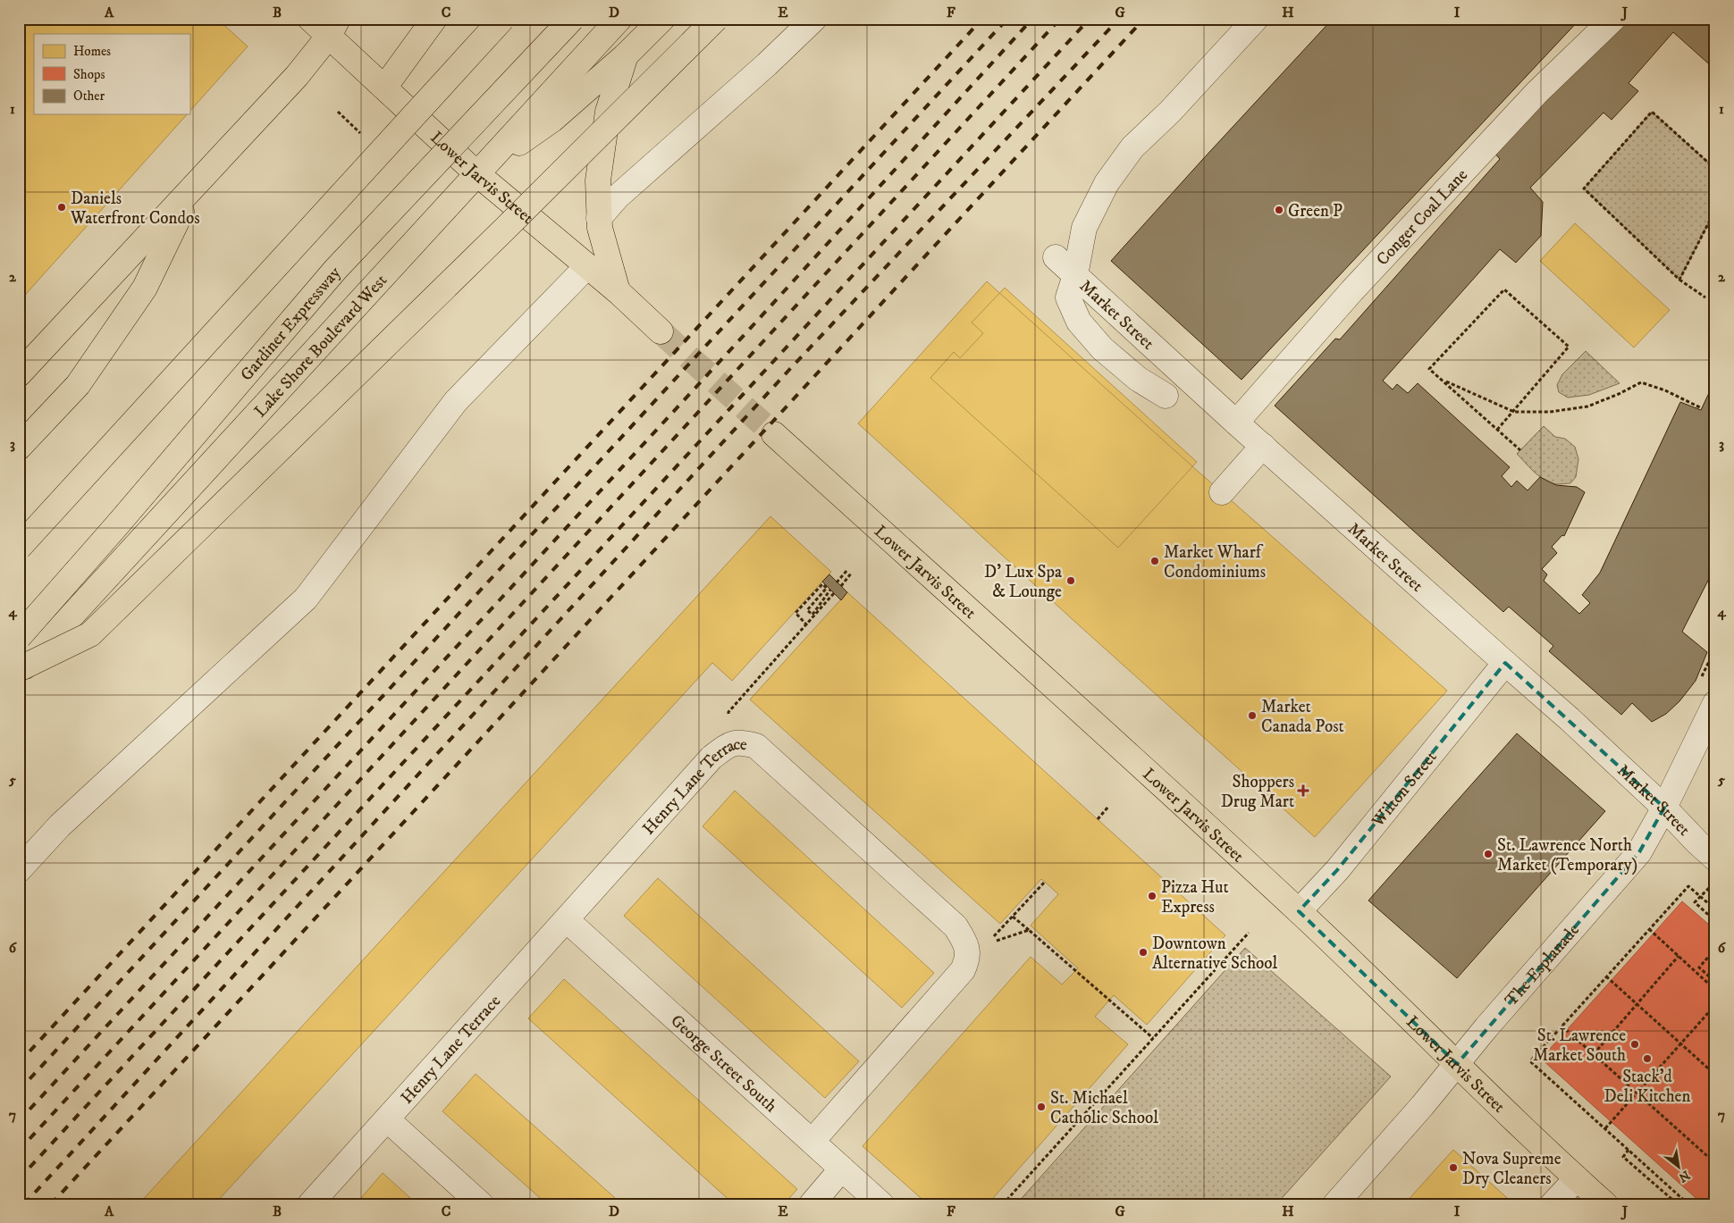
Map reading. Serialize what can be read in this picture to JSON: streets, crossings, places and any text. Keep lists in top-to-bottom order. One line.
{"streets":{"main road":["Lower Jarvis Street","Gardiner Expressway","Lake Shore Boulevard West"],"street":["Conger Coal Lane","Market Street","Wilton Street","Henry Lane Terrace","The Esplanade","George Street South"]},"crossings":[["Lower Jarvis Street","Lake Shore Boulevard West"],["Lower Jarvis Street","Wilton Street"],["Lower Jarvis Street","The Esplanade"],["Conger Coal Lane","Market Street"],["Market Street","Wilton Street"],["Market Street","The Esplanade"],["Henry Lane Terrace","George Street South"]],"places":{"other":["Daniels Waterfront Condos","Green P","Market Wharf Condominiums","D' Lux Spa & Lounge","Market Canada Post","St. Lawrence North Market (Temporary)","Pizza Hut Express","Downtown Alternative School","St. Lawrence Market South","Stack'd Deli Kitchen","St. Michael Catholic School","Nova Supreme Dry Cleaners"],"health":["Shoppers Drug Mart"]},"legend":["Homes","Shops","Other"],"north":"bottom right","grid":{"columns":["A","B","C","D","E","F","G","H","I","J"],"rows":["1","2","3","4","5","6","7"]}}
